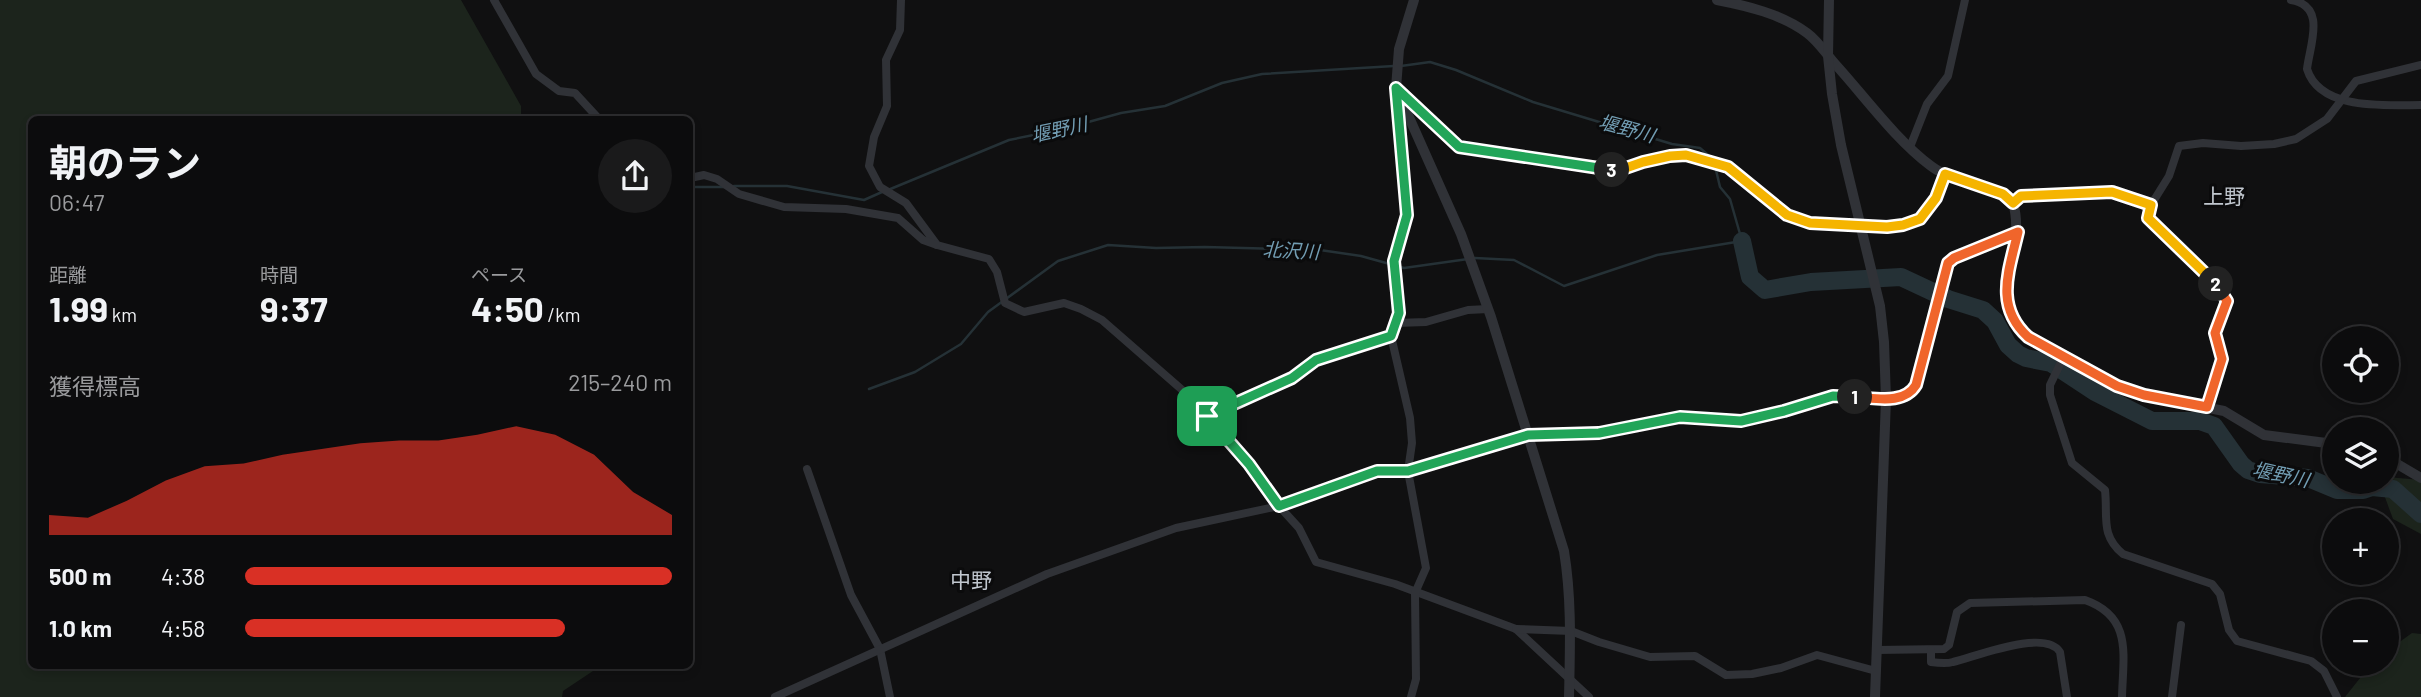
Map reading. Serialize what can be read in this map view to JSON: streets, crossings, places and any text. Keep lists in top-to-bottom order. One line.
{"districts":["上野","中野"],"water":["堰野川","北沢川"],"page":{"heading":["朝のラン","06:47"],"pins":["3","2","1"],"stats":[["距離","1.99 km"],["時間","9:37"],["ペース","4:50 /km"]],"map_buttons":["+","−"],"chart":["獲得標高","215–240 m"],"list":[{"name":"500 m","note":"4:38"},{"name":"1.0 km","note":"4:58"}]}}
